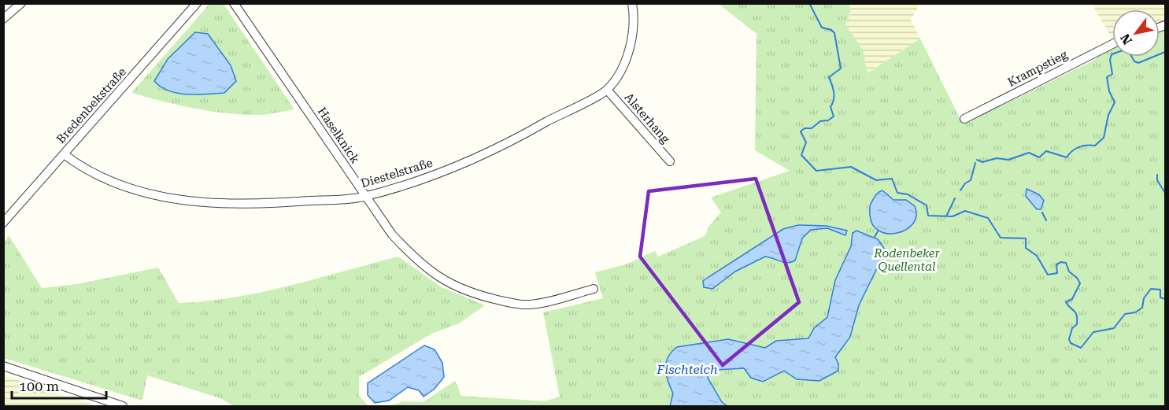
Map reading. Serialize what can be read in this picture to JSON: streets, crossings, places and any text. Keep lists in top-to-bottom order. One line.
{"streets":{"street":["Krampstieg","Bredenbekstraße","Alsterhang","Haselknick","Diestelstraße"]},"crossings":[["Bredenbekstraße","Diestelstraße"],["Alsterhang","Diestelstraße"],["Haselknick","Diestelstraße"]],"water":["Fischteich"],"parks":["Rodenbeker Quellental"],"scale_bar":"100 m","north":"bottom left"}
